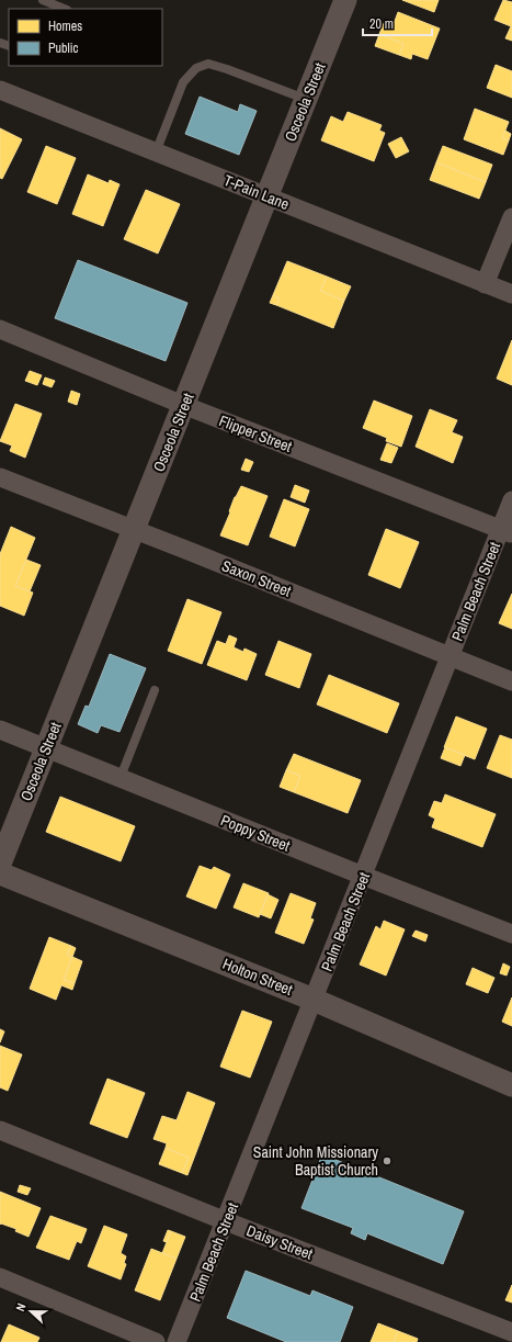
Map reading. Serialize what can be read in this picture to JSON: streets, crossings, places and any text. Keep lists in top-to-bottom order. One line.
{"streets":{"street":["Osceola Street","T-Pain Lane","Flipper Street","Saxon Street","Palm Beach Street","Poppy Street","Holton Street","Daisy Street"]},"crossings":[["Osceola Street","T-Pain Lane"],["Osceola Street","Flipper Street"],["Osceola Street","Saxon Street"],["Osceola Street","Poppy Street"],["Flipper Street","Palm Beach Street"],["Saxon Street","Palm Beach Street"],["Palm Beach Street","Poppy Street"],["Palm Beach Street","Holton Street"],["Palm Beach Street","Daisy Street"]],"places":["Saint John Missionary Baptist Church"],"legend":["Homes","Public"],"scale_bar":"20 m","north":"left"}
